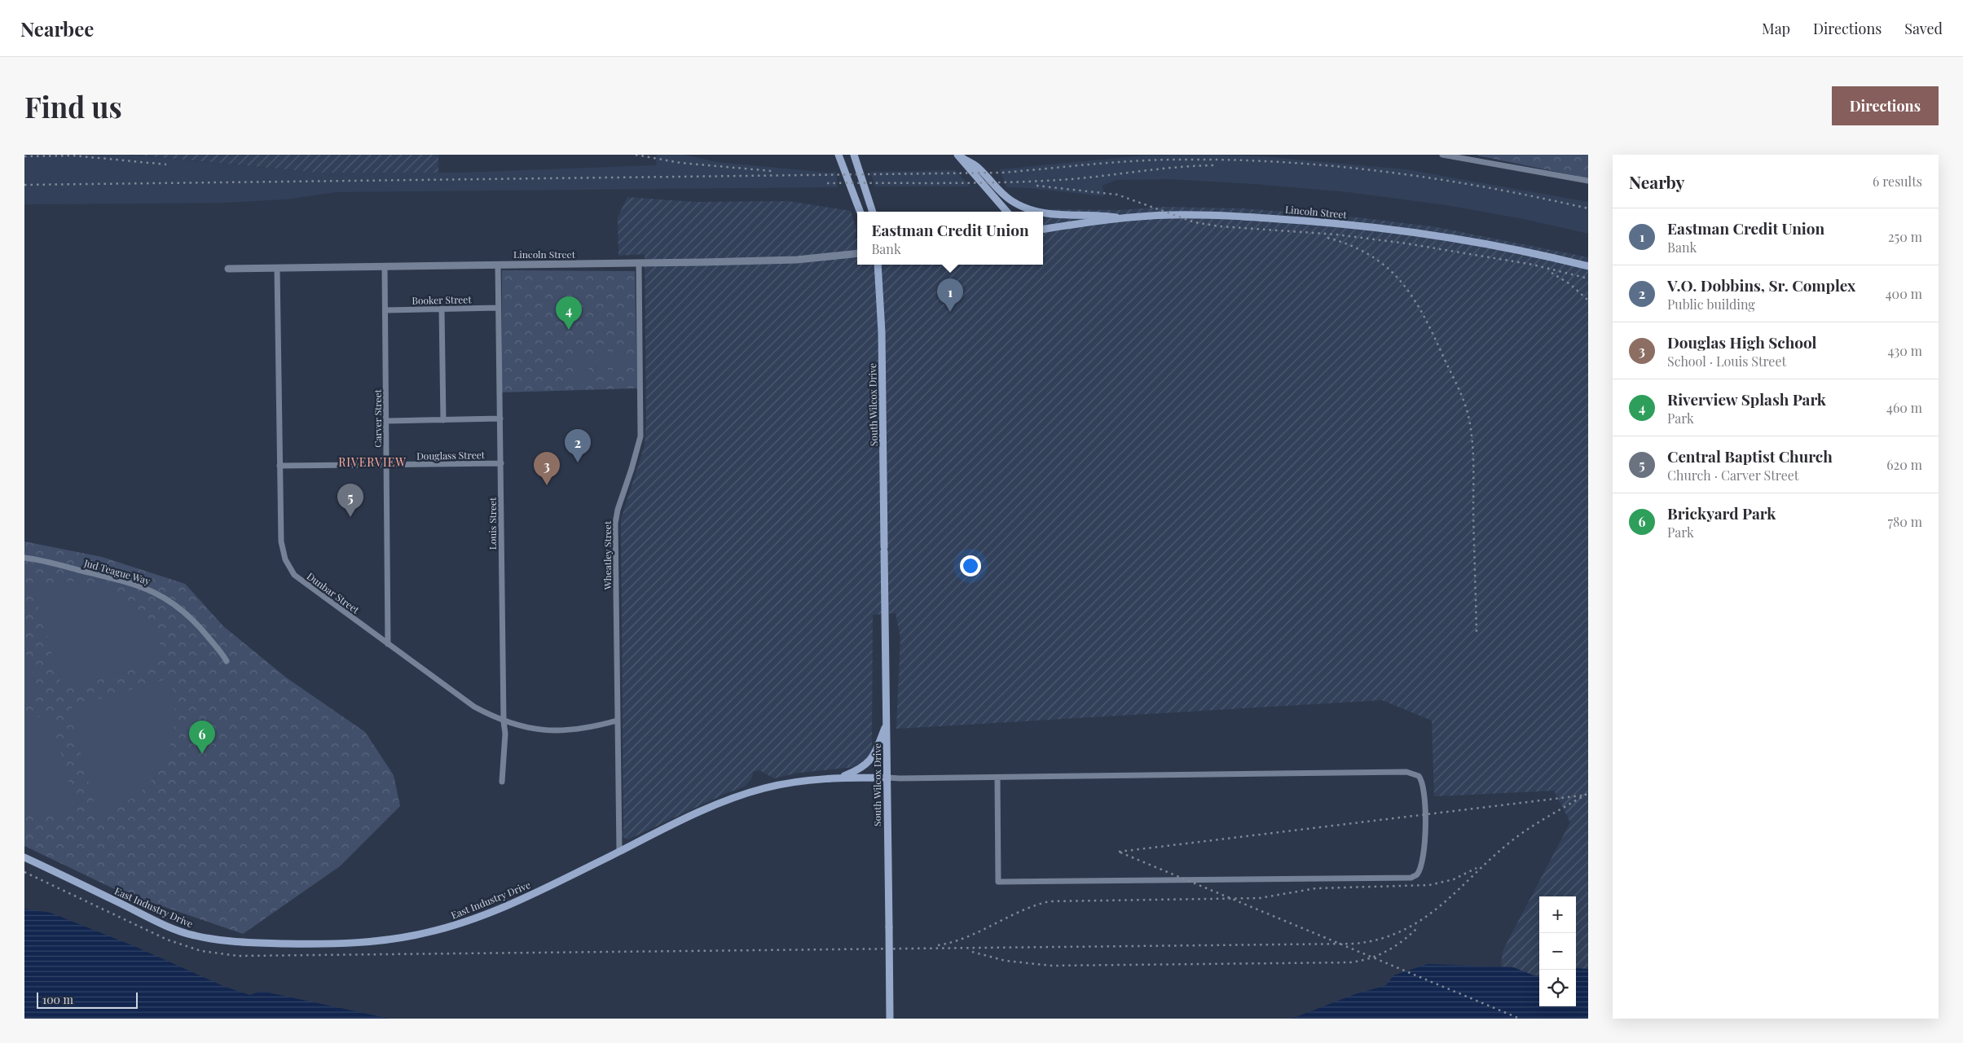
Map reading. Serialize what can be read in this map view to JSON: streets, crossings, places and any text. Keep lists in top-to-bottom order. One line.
{"streets":{"main road":["Lincoln Street","South Wilcox Drive","East Industry Drive"],"street":["Booker Street","Carver Street","Douglass Street","Louis Street","Wheatley Street","Jud Teague Way","Dunbar Street"]},"crossings":[["Lincoln Street","Carver Street"],["Lincoln Street","Louis Street"],["Lincoln Street","Wheatley Street"],["Lincoln Street","Dunbar Street"],["Booker Street","Carver Street"],["Booker Street","Louis Street"],["South Wilcox Drive","East Industry Drive"],["Carver Street","Douglass Street"],["Carver Street","Dunbar Street"],["Douglass Street","Louis Street"],["Douglass Street","Dunbar Street"],["Louis Street","Dunbar Street"],["Wheatley Street","Dunbar Street"],["Wheatley Street","East Industry Drive"]],"districts":["RIVERVIEW"],"scale_bar":"100 m","page":{"header":"Nearbee","nav":["Map","Directions","Saved"],"buttons":"Directions","title":"Find us","heading":["Nearby","6 results"],"list":[{"mark":"1","name":"Eastman Credit Union","note":"Bank","value":"250 m"},{"mark":"2","name":"V.O. Dobbins, Sr. Complex","note":"Public building","value":"400 m"},{"mark":"3","name":"Douglas High School","note":"School · Louis Street","value":"430 m"},{"mark":"4","name":"Riverview Splash Park","note":"Park","value":"460 m"},{"mark":"5","name":"Central Baptist Church","note":"Church · Carver Street","value":"620 m"},{"mark":"6","name":"Brickyard Park","note":"Park","value":"780 m"}],"popup":["Eastman Credit Union","Bank"],"pins":["1","4","2","3","5","6"],"map_buttons":["+","−"],"scale":"100 m"}}
